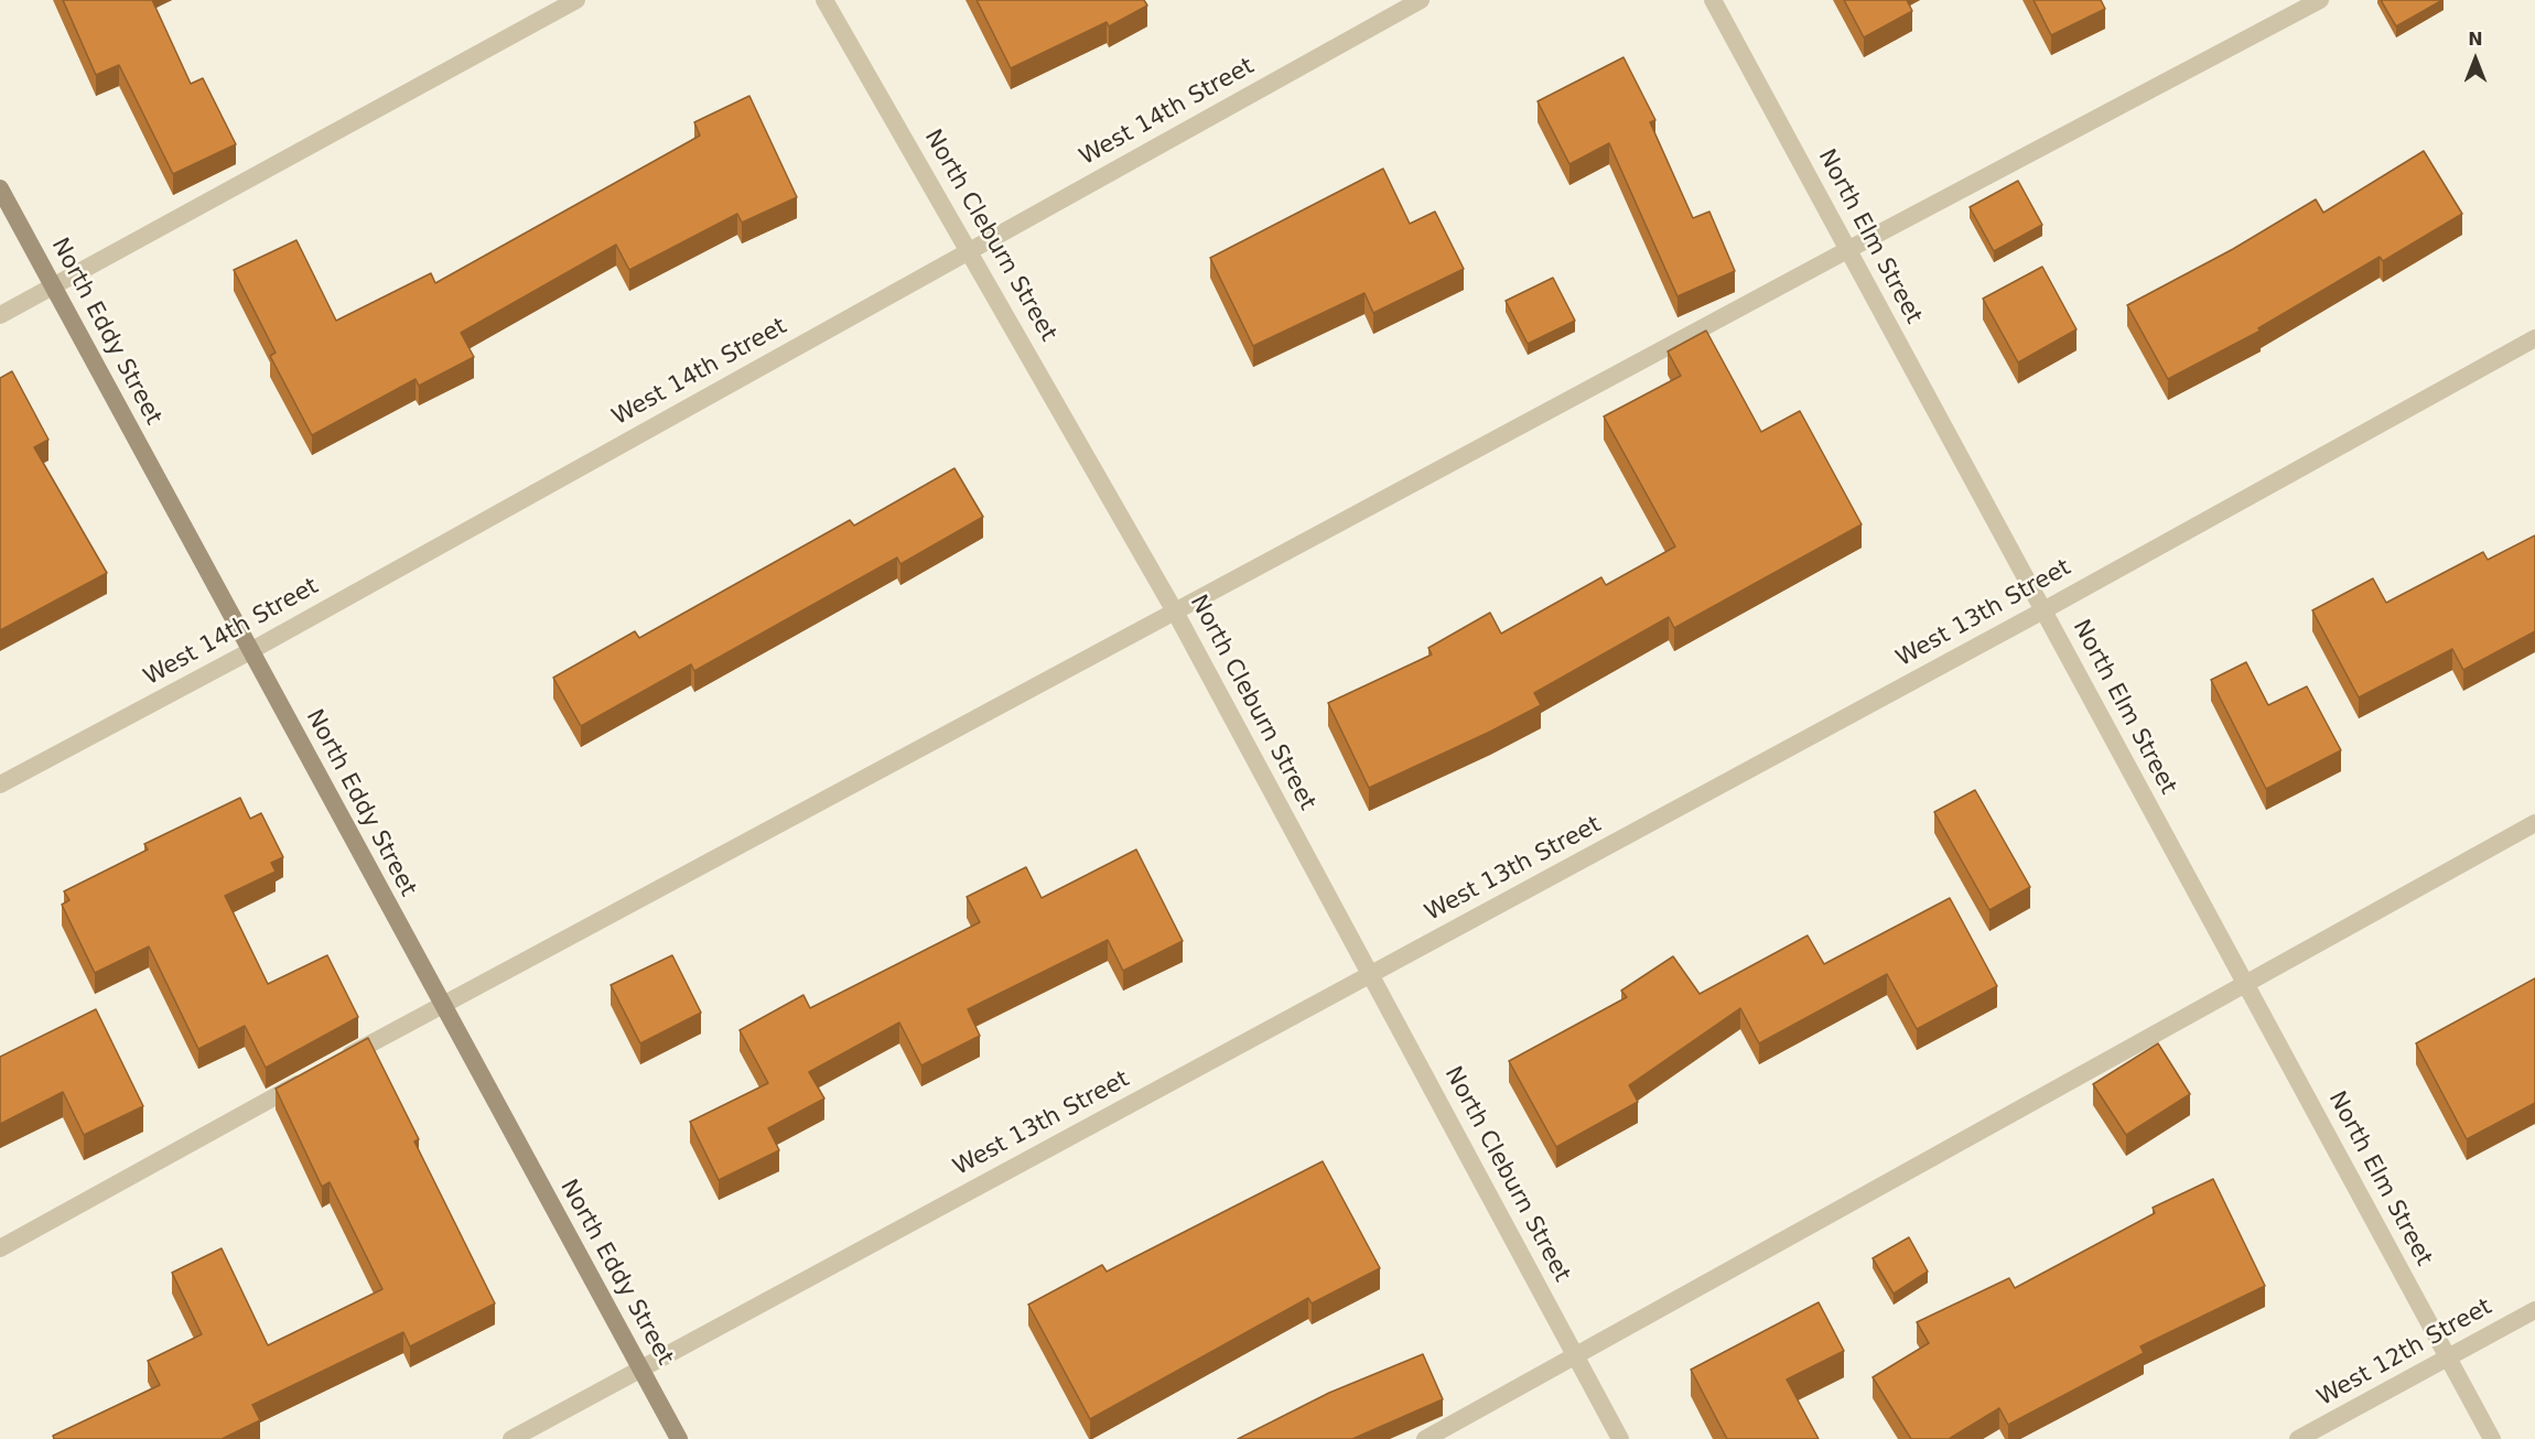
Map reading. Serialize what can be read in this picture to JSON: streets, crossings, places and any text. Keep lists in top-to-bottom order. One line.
{"streets":{"main road":["North Eddy Street"],"street":["West 14th Street","North Cleburn Street","North Elm Street","West 13th Street","West 12th Street"]},"crossings":[["West 14th Street","North Cleburn Street"],["West 14th Street","North Eddy Street"],["North Cleburn Street","West 13th Street"],["North Elm Street","West 13th Street"],["North Elm Street","West 12th Street"],["North Eddy Street","West 13th Street"]],"north":"top"}
